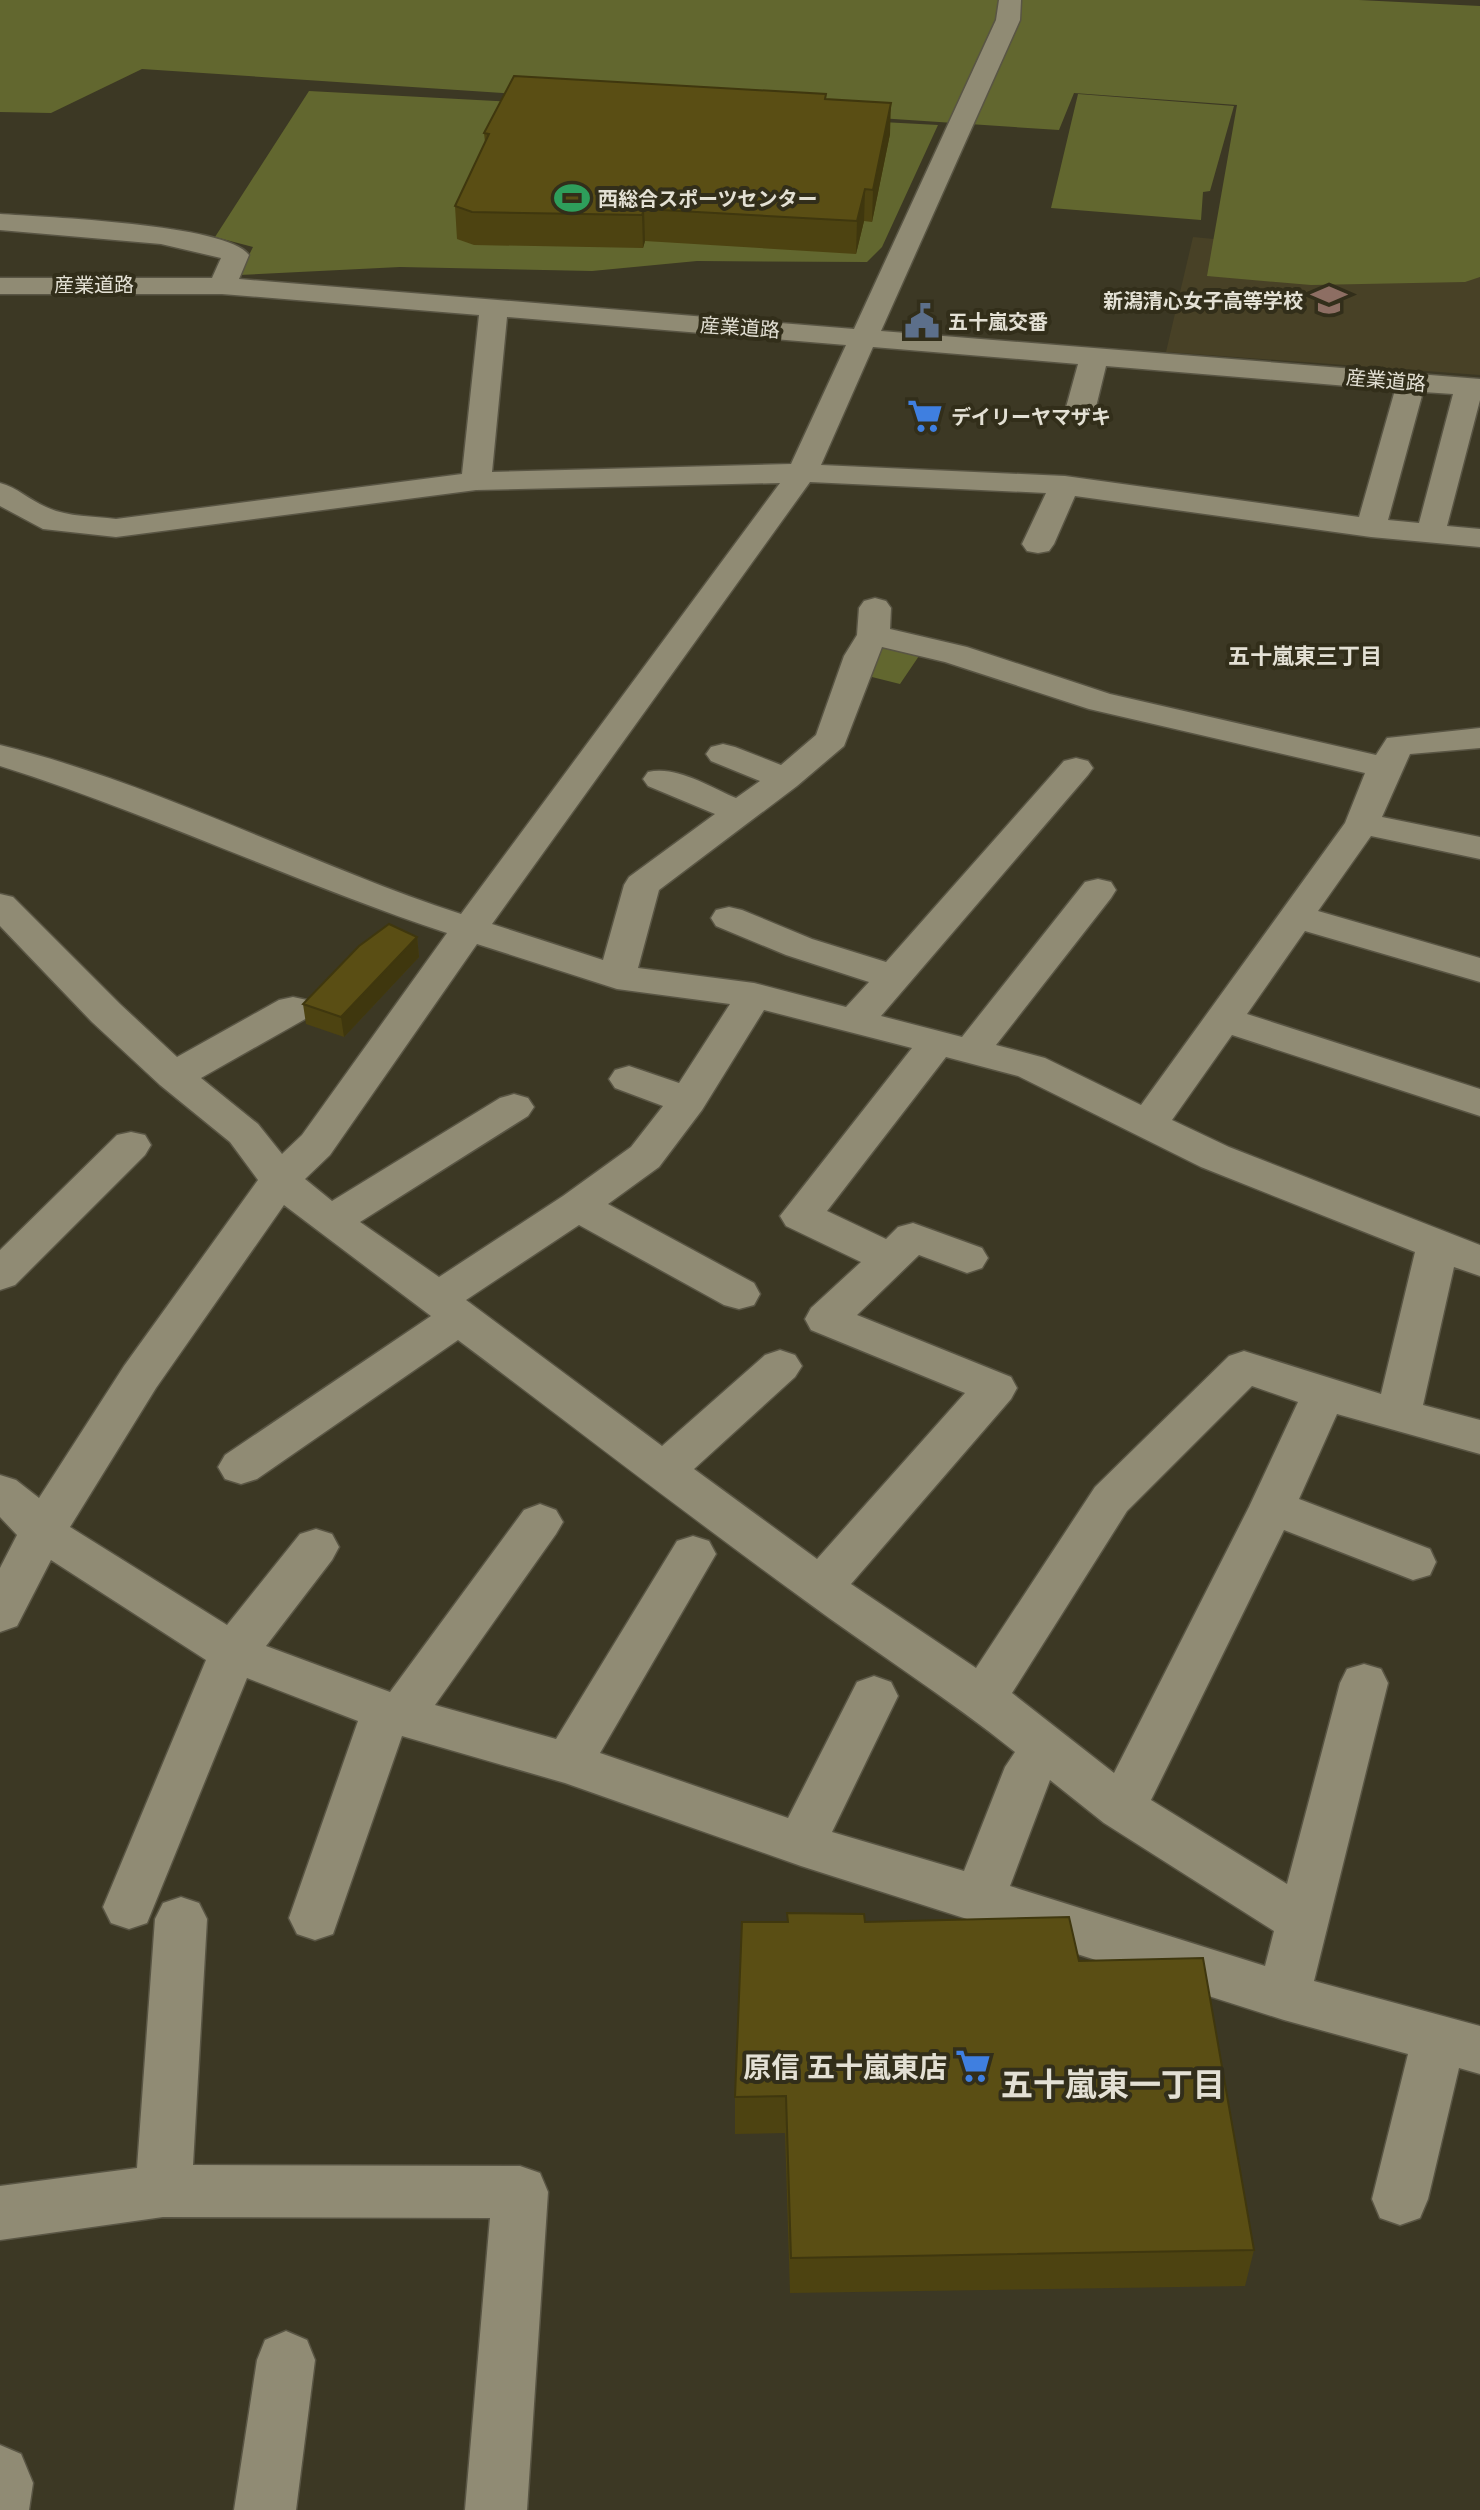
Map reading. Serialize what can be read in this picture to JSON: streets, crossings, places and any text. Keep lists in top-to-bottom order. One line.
{"streets":{"street":["産業道路"]},"districts":["五十嵐東三丁目","五十嵐東一丁目"],"places":{"sports":["西総合スポーツセンター"],"school or university":["新潟清心女子高等学校"],"public building":["五十嵐交番"],"supermarket":["デイリーヤマザキ","原信 五十嵐東店"]}}
